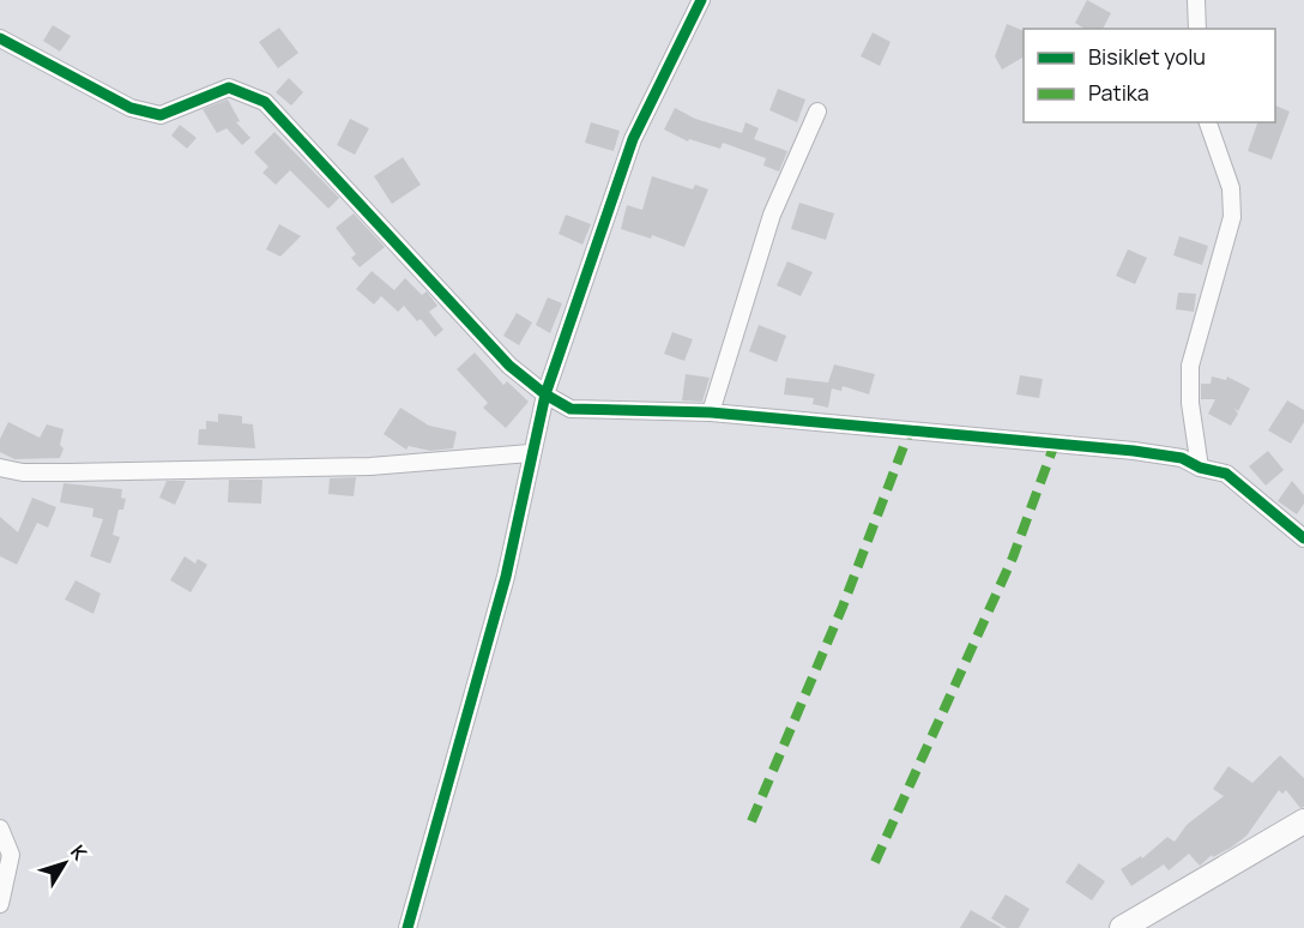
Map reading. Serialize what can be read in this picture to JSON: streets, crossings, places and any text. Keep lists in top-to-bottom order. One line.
{"legend":["Bisiklet yolu","Patika"],"north":"top right"}
